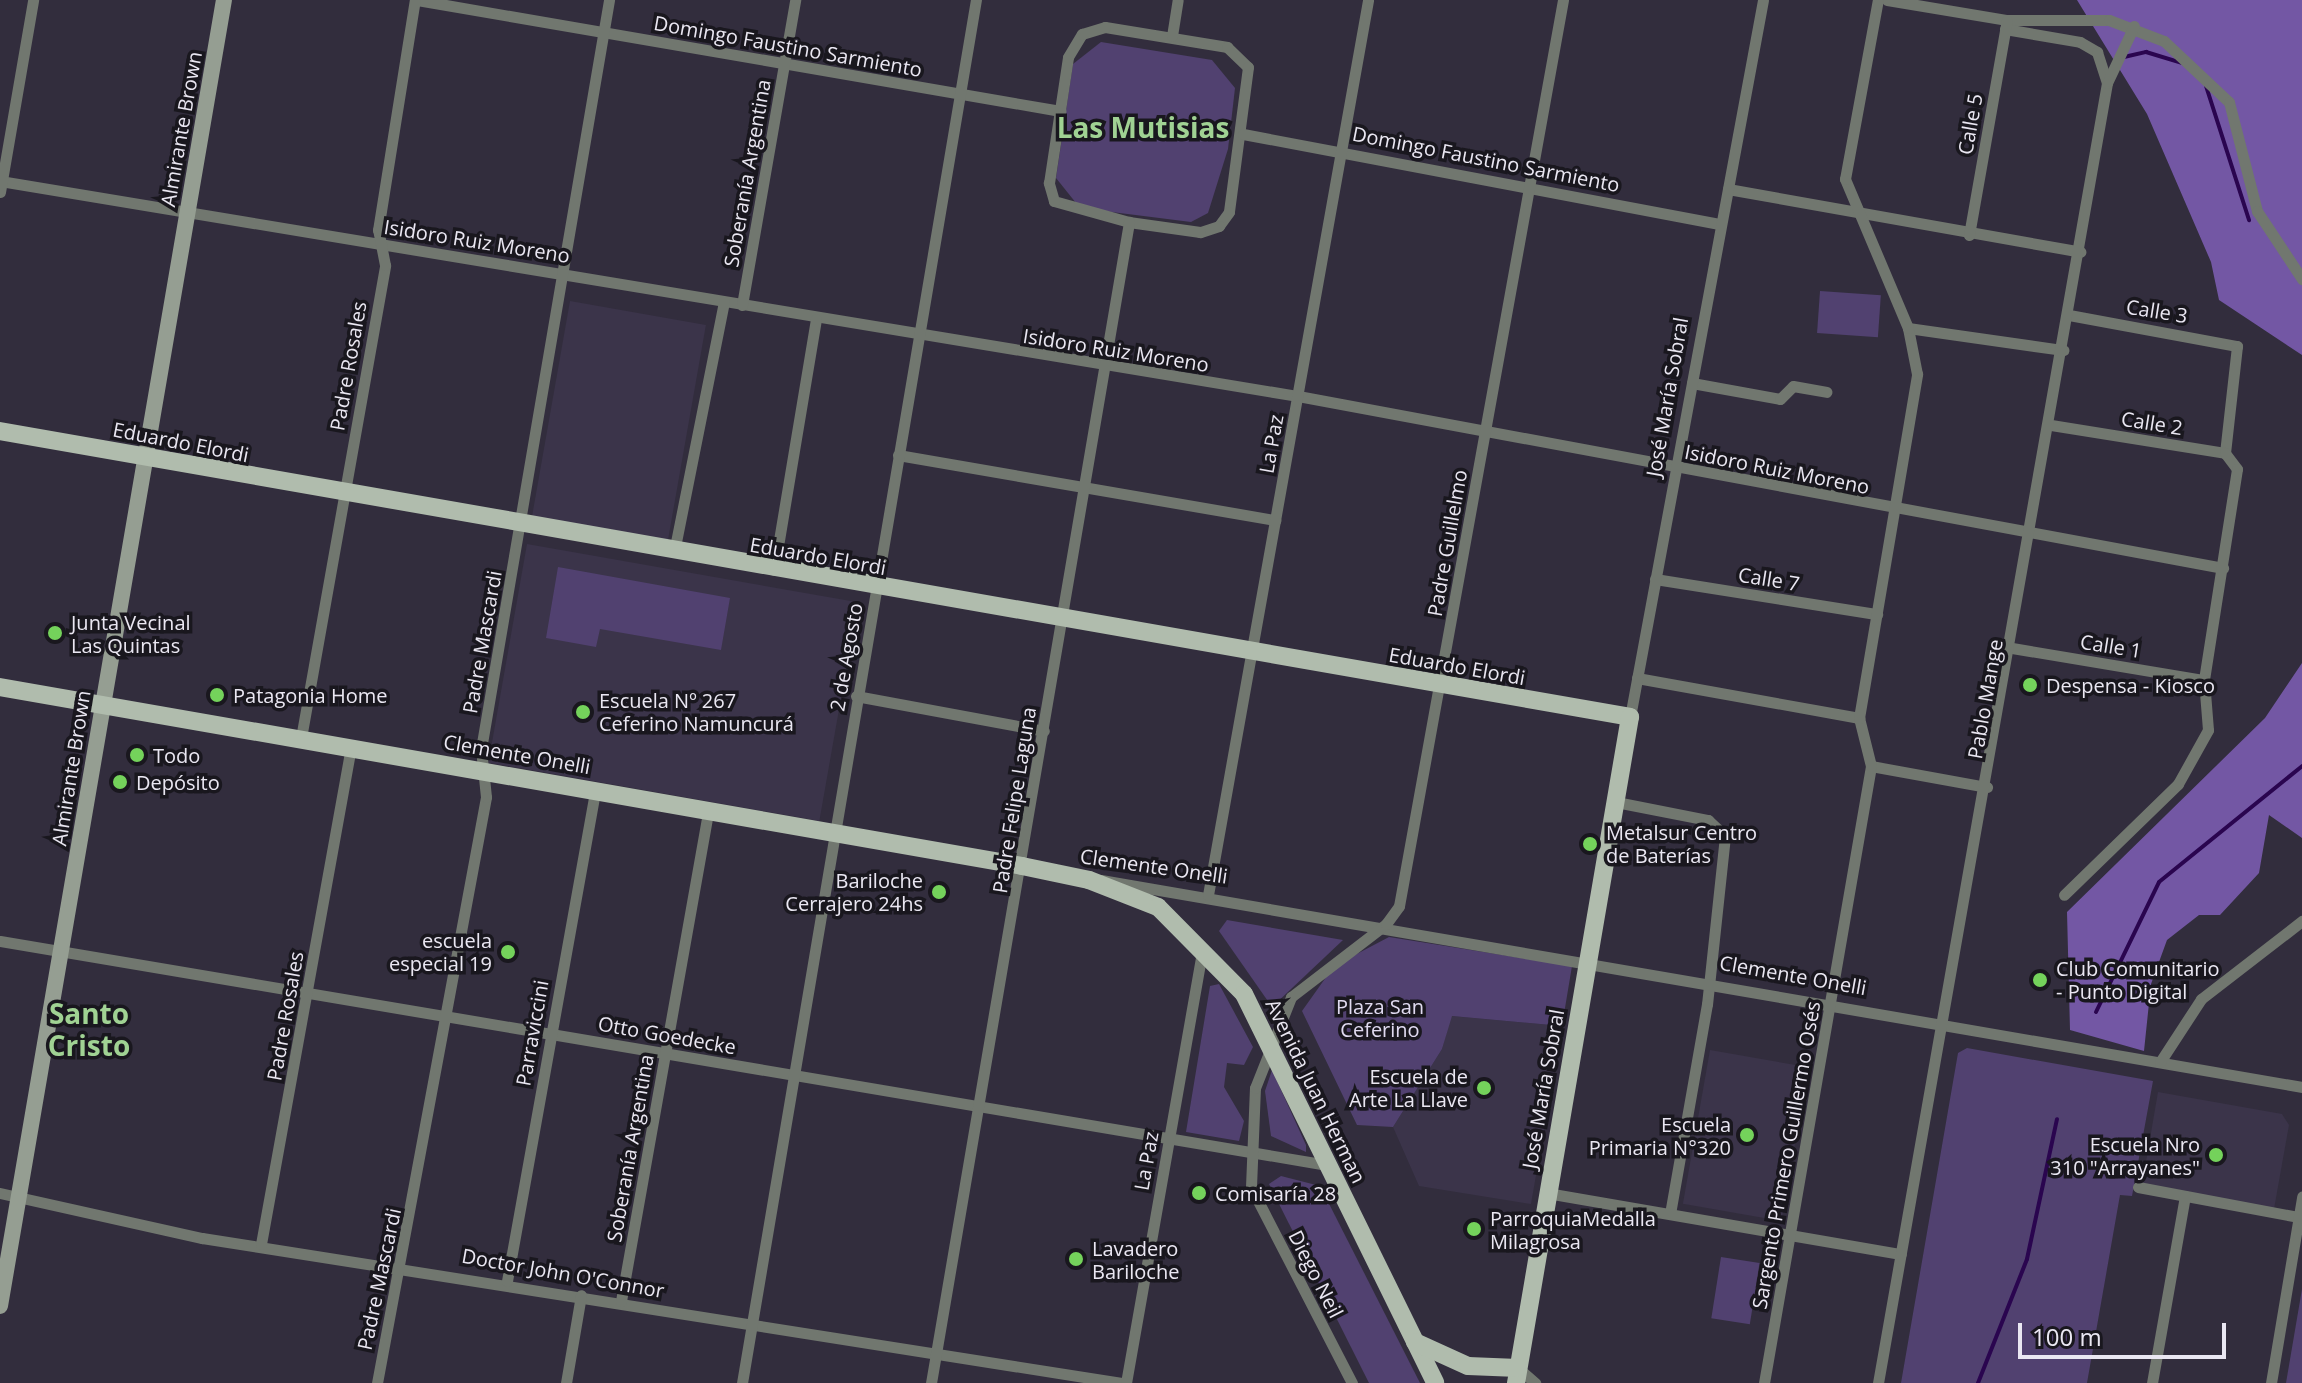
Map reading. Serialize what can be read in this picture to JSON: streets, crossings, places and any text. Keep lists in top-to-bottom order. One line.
{"streets":{"main road":["Almirante Brown","José María Sobral","Eduardo Elordi","Clemente Onelli","Avenida Juan Herman"],"street":["Domingo Faustino Sarmiento","Calle 5","Soberanía Argentina","Isidoro Ruiz Moreno","Calle 3","Padre Rosales","Calle 2","La Paz","Padre Guillelmo","Calle 7","Padre Mascardi","Calle 1","2 de Agosto","Pablo Mange","Padre Felipe Laguna","Parraviccini","Otto Goedecke","Sargento Primero Guillermo Osés","Doctor John O'Connor","Diego Neil"]},"crossings":[["Domingo Faustino Sarmiento","Soberanía Argentina"],["Domingo Faustino Sarmiento","Padre Rosales"],["Domingo Faustino Sarmiento","José María Sobral"],["Domingo Faustino Sarmiento","La Paz"],["Domingo Faustino Sarmiento","Padre Guillelmo"],["Domingo Faustino Sarmiento","Padre Mascardi"],["Domingo Faustino Sarmiento","2 de Agosto"],["Domingo Faustino Sarmiento","Padre Felipe Laguna"],["Almirante Brown","Isidoro Ruiz Moreno"],["Almirante Brown","Eduardo Elordi"],["Almirante Brown","Clemente Onelli"],["Almirante Brown","Otto Goedecke"],["Almirante Brown","Doctor John O'Connor"],["Soberanía Argentina","Isidoro Ruiz Moreno"],["Soberanía Argentina","Clemente Onelli"],["Soberanía Argentina","Otto Goedecke"],["Soberanía Argentina","Doctor John O'Connor"],["Isidoro Ruiz Moreno","Padre Rosales"],["Isidoro Ruiz Moreno","José María Sobral"],["Isidoro Ruiz Moreno","La Paz"],["Isidoro Ruiz Moreno","Padre Guillelmo"],["Isidoro Ruiz Moreno","Padre Mascardi"],["Isidoro Ruiz Moreno","2 de Agosto"],["Isidoro Ruiz Moreno","Pablo Mange"],["Isidoro Ruiz Moreno","Padre Felipe Laguna"],["Isidoro Ruiz Moreno","Sargento Primero Guillermo Osés"],["Calle 3","Calle 2"],["Calle 3","Pablo Mange"],["Padre Rosales","Eduardo Elordi"],["Padre Rosales","Clemente Onelli"],["Padre Rosales","Otto Goedecke"],["Padre Rosales","Doctor John O'Connor"],["José María Sobral","Eduardo Elordi"],["José María Sobral","Calle 7"],["José María Sobral","Clemente Onelli"],["Calle 2","Pablo Mange"],["Eduardo Elordi","La Paz"],["Eduardo Elordi","Padre Guillelmo"],["Eduardo Elordi","Padre Mascardi"],["Eduardo Elordi","2 de Agosto"],["Eduardo Elordi","Padre Felipe Laguna"],["La Paz","Clemente Onelli"],["La Paz","Otto Goedecke"],["La Paz","Avenida Juan Herman"],["La Paz","Doctor John O'Connor"],["Padre Guillelmo","Clemente Onelli"],["Calle 7","Sargento Primero Guillermo Osés"],["Padre Mascardi","Clemente Onelli"],["Padre Mascardi","Otto Goedecke"],["Padre Mascardi","Doctor John O'Connor"],["Calle 1","Pablo Mange"],["2 de Agosto","Clemente Onelli"],["2 de Agosto","Otto Goedecke"],["2 de Agosto","Doctor John O'Connor"],["Pablo Mange","Clemente Onelli"],["Clemente Onelli","Padre Felipe Laguna"],["Clemente Onelli","Parraviccini"],["Clemente Onelli","Avenida Juan Herman"],["Clemente Onelli","Sargento Primero Guillermo Osés"],["Padre Felipe Laguna","Otto Goedecke"],["Padre Felipe Laguna","Doctor John O'Connor"],["Parraviccini","Otto Goedecke"],["Parraviccini","Doctor John O'Connor"],["Otto Goedecke","Avenida Juan Herman"],["Otto Goedecke","Diego Neil"],["Avenida Juan Herman","Diego Neil"]],"districts":["Las Mutisias","Santo Cristo"],"parks":["Plaza San Ceferino"],"places":["Junta Vecinal Las Quintas","Despensa - Kiosco","Patagonia Home","Escuela Nº 267 Ceferino Namuncurá","Todo","Depósito","Metalsur Centro de Baterías","Bariloche Cerrajero 24hs","escuela especial 19","Club Comunitario - Punto Digital","Escuela de Arte La Llave","Escuela Primaria N°320","Escuela Nro 310 \"Arrayanes\"","Comisaría 28","ParroquiaMedalla Milagrosa","Lavadero Bariloche"],"scale_bar":"100 m"}
